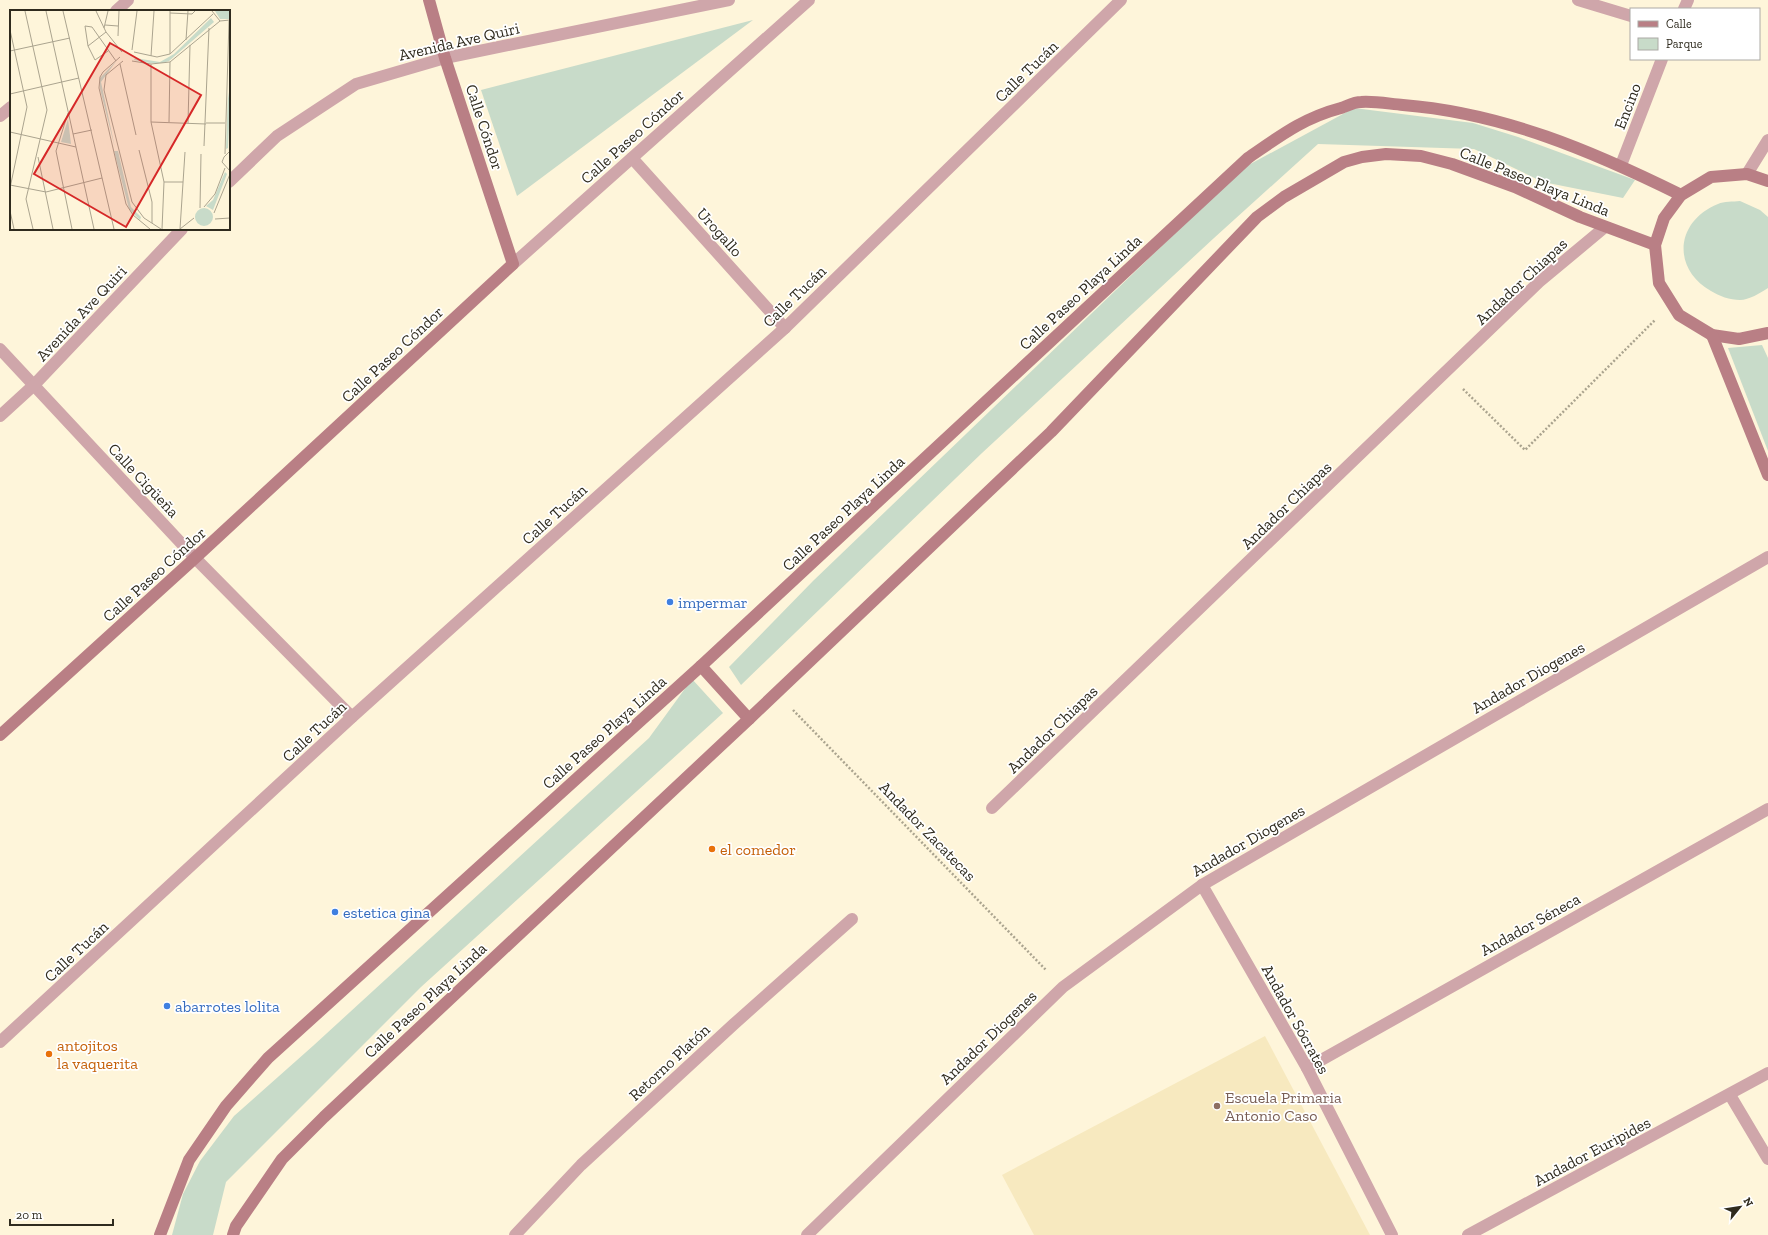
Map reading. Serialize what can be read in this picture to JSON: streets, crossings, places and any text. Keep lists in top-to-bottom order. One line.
{"streets":{"street":["Avenida Ave Quiri","Calle Tucán","Encino","Calle Cóndor","Calle Paseo Cóndor","Calle Paseo Playa Linda","Urogallo","Andador Chiapas","Calle Cigüeña","Andador Diogenes","Andador Séneca","Andador Sócrates","Retorno Platón","Andador Euripides"],"path":["Andador Zacatecas"]},"crossings":[["Avenida Ave Quiri","Calle Cóndor"],["Avenida Ave Quiri","Calle Cigüeña"],["Calle Tucán","Urogallo"],["Calle Tucán","Calle Cigüeña"],["Encino","Calle Paseo Playa Linda"],["Calle Cóndor","Calle Paseo Cóndor"],["Calle Paseo Cóndor","Urogallo"],["Calle Paseo Cóndor","Calle Cigüeña"],["Calle Paseo Playa Linda","Andador Chiapas"],["Calle Paseo Playa Linda","Andador Zacatecas"],["Andador Diogenes","Andador Zacatecas"],["Andador Diogenes","Andador Sócrates"],["Andador Séneca","Andador Sócrates"]],"places":["impermar","el comedor","estetica gina","abarrotes lolita","antojitos la vaquerita","Escuela Primaria Antonio Caso"],"legend":["Calle","Parque"],"scale_bar":"20 m","north":"top right"}
